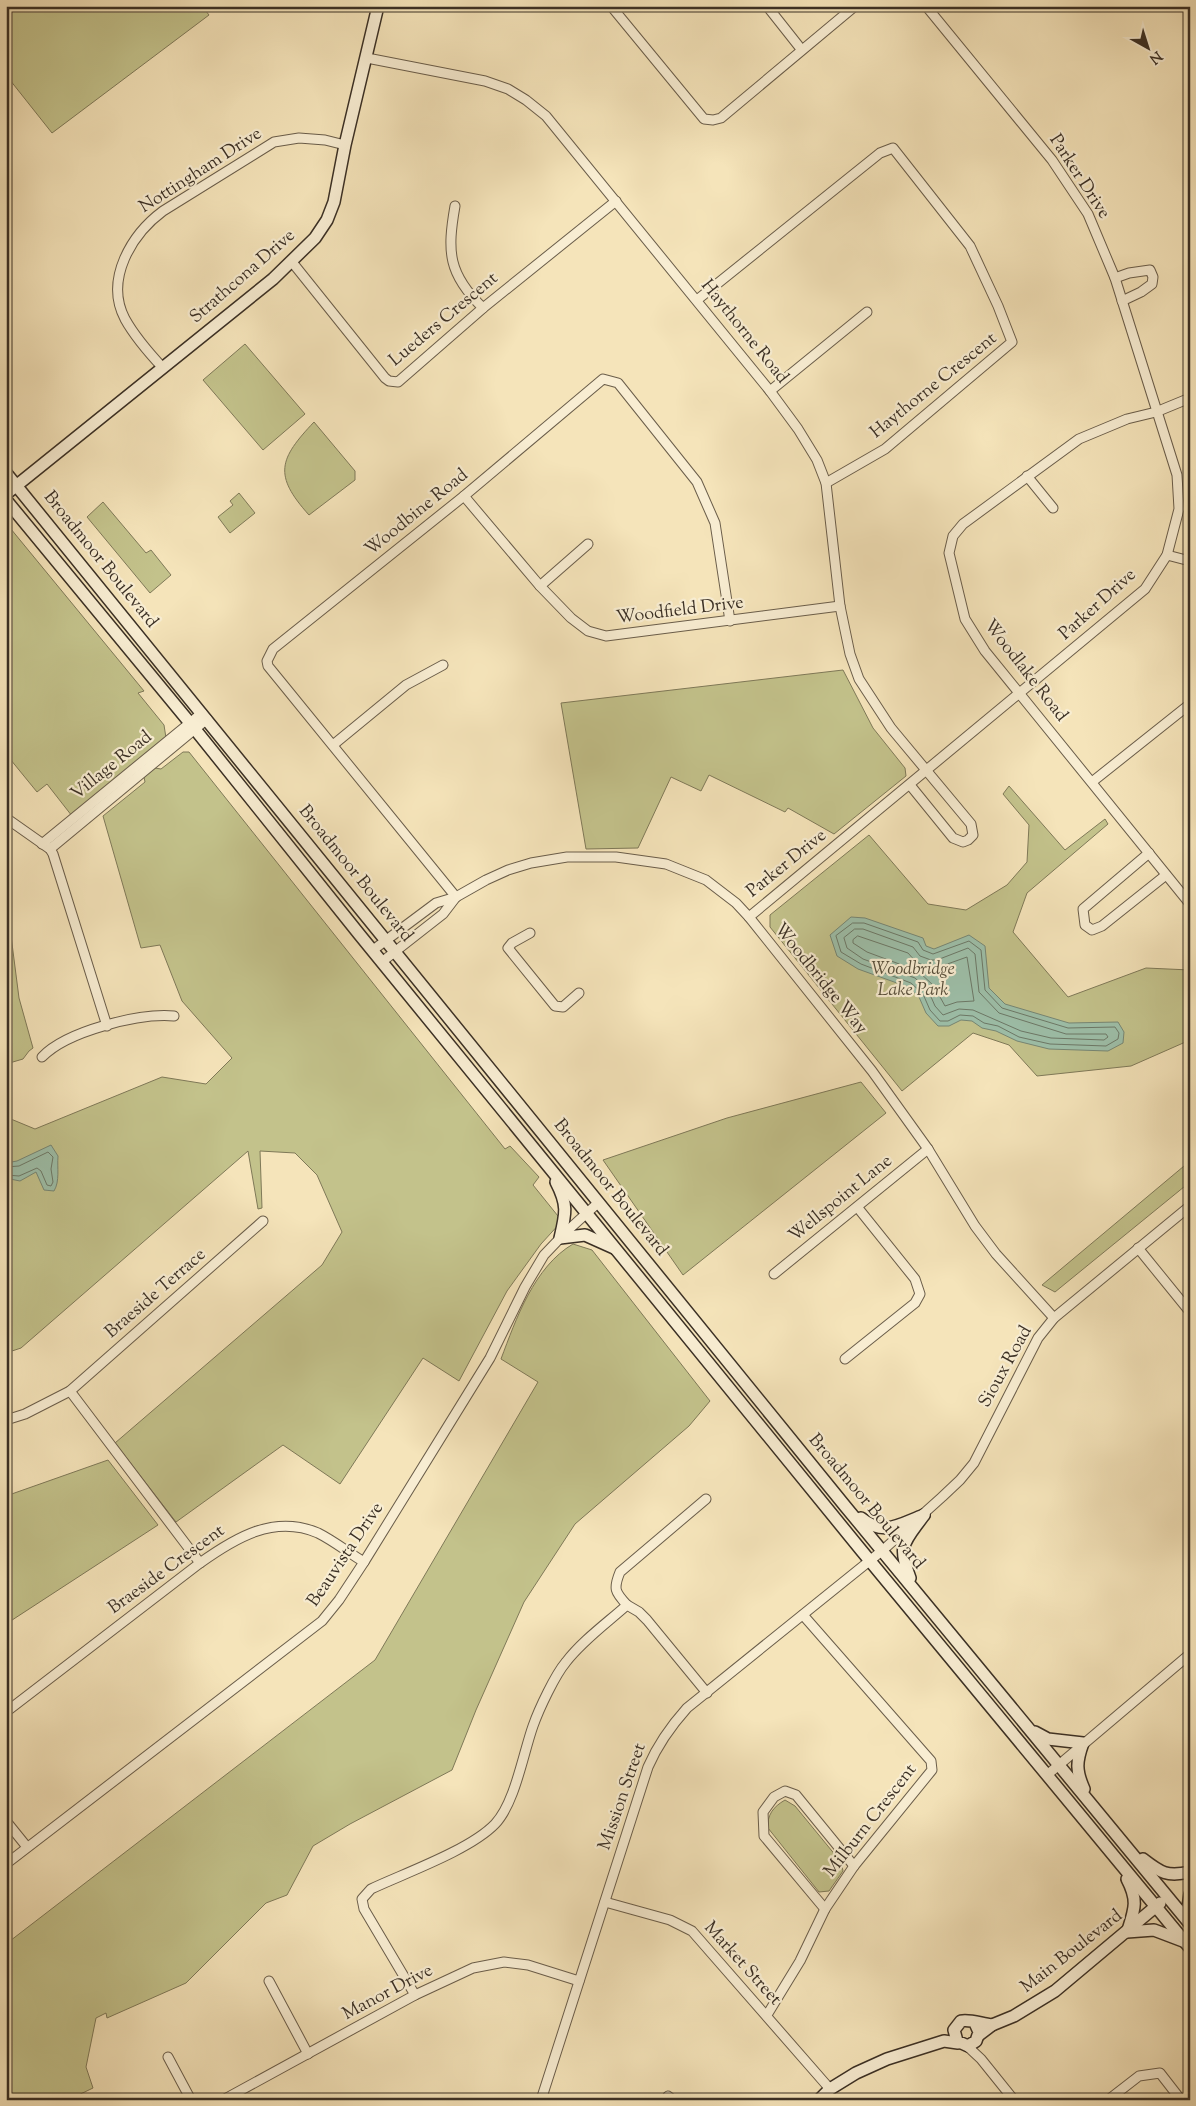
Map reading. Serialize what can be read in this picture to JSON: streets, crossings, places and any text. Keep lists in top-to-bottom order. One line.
{"streets":{"main road":["Strathcona Drive","Broadmoor Boulevard","Main Boulevard"],"street":["Nottingham Drive","Parker Drive","Lueders Crescent","Haythorne Road","Haythorne Crescent","Woodbine Road","Woodfield Drive","Woodlake Road","Village Road","Woodbridge Way","Wellspoint Lane","Braeside Terrace","Sioux Road","Beauvista Drive","Braeside Crescent","Mission Street","Milburn Crescent","Market Street","Manor Drive"]},"crossings":[["Nottingham Drive","Strathcona Drive"],["Parker Drive","Haythorne Road"],["Parker Drive","Woodlake Road"],["Parker Drive","Woodbridge Way"],["Strathcona Drive","Lueders Crescent"],["Strathcona Drive","Haythorne Road"],["Strathcona Drive","Broadmoor Boulevard"],["Lueders Crescent","Haythorne Road"],["Haythorne Road","Haythorne Crescent"],["Haythorne Road","Woodfield Drive"],["Woodbine Road","Woodfield Drive"],["Woodbine Road","Woodbridge Way"],["Broadmoor Boulevard","Village Road"],["Broadmoor Boulevard","Woodbridge Way"],["Broadmoor Boulevard","Sioux Road"],["Broadmoor Boulevard","Beauvista Drive"],["Broadmoor Boulevard","Mission Street"],["Broadmoor Boulevard","Main Boulevard"],["Woodbridge Way","Wellspoint Lane"],["Woodbridge Way","Sioux Road"],["Sioux Road","Mission Street"],["Beauvista Drive","Braeside Crescent"],["Mission Street","Milburn Crescent"],["Mission Street","Market Street"],["Mission Street","Manor Drive"],["Milburn Crescent","Market Street"],["Main Boulevard","Market Street"]],"parks":["Woodbridge Lake Park"],"north":"bottom right"}
